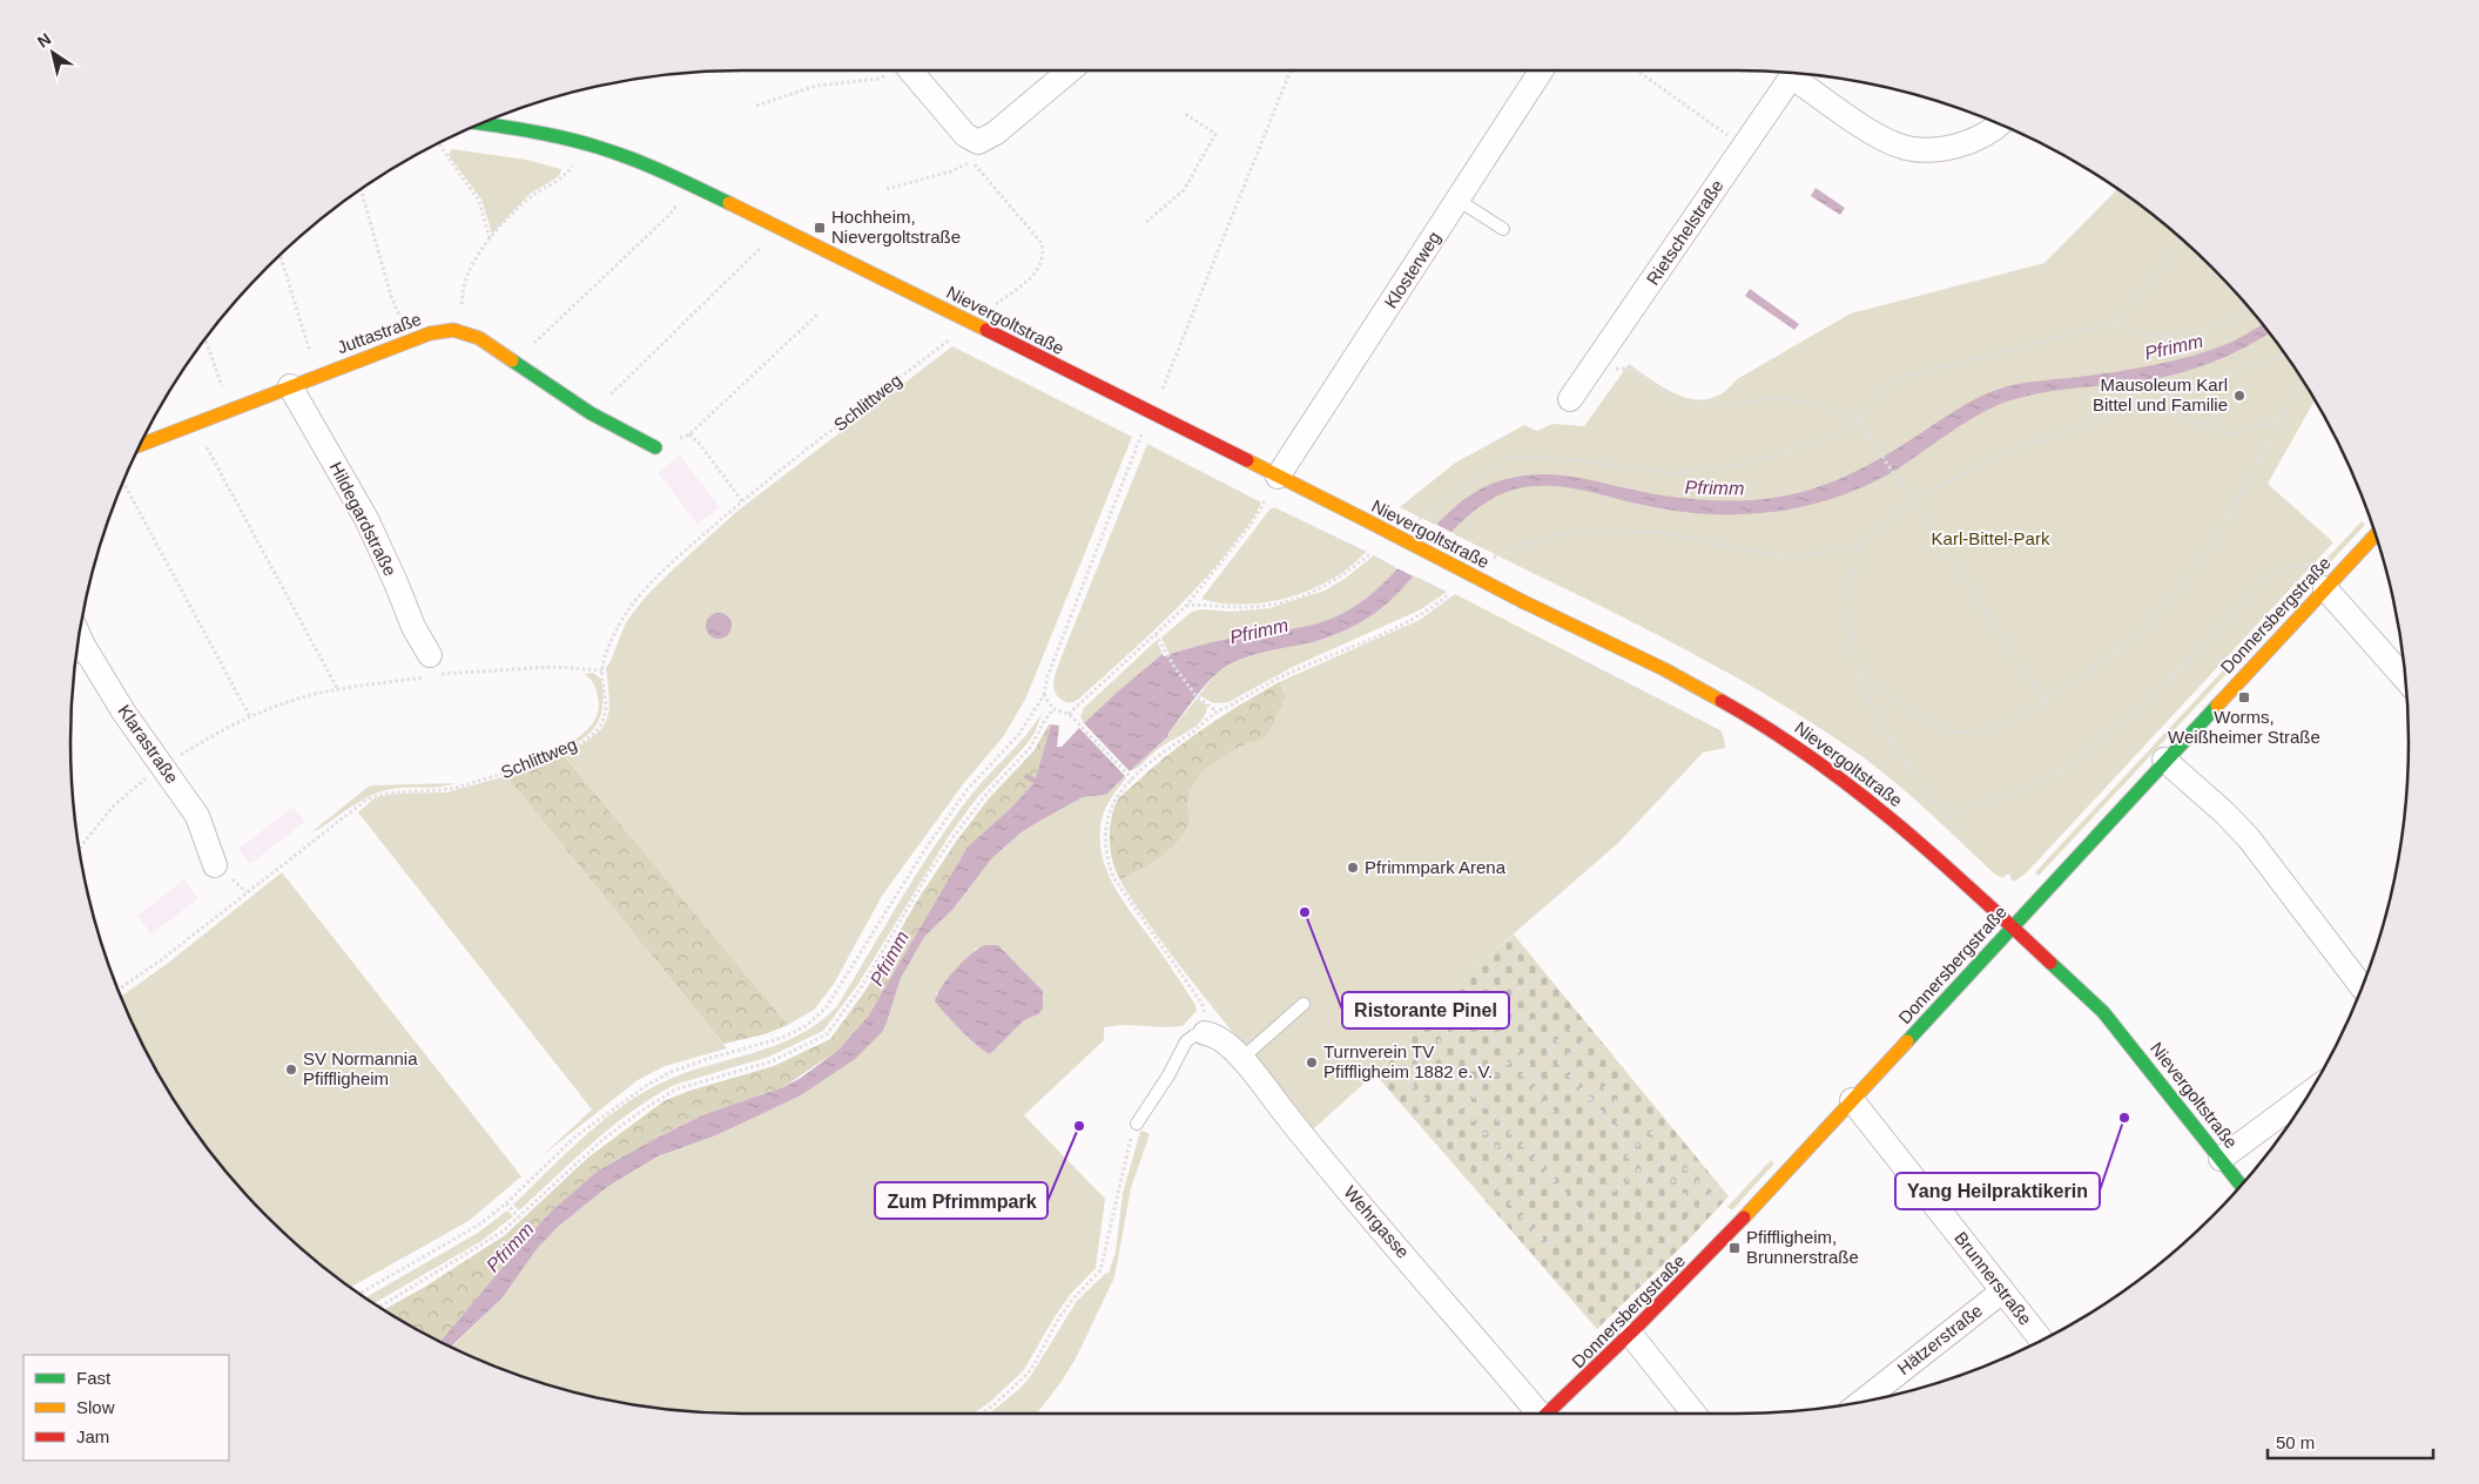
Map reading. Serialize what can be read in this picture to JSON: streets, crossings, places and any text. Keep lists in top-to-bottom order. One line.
{"streets":{"street":["Rietschelstraße","Klosterweg","Nievergoltstraße","Juttastraße","Hildegardstraße","Donnersbergstraße","Klarastraße","Wehrgasse","Brunnerstraße","Hätzerstraße"],"path":["Schlittweg"]},"crossings":[["Klosterweg","Nievergoltstraße"],["Nievergoltstraße","Schlittweg"],["Nievergoltstraße","Donnersbergstraße"],["Juttastraße","Hildegardstraße"],["Donnersbergstraße","Brunnerstraße"],["Brunnerstraße","Hätzerstraße"]],"water":["Pfrimm"],"parks":["Karl-Bittel-Park"],"places":{"transit":["Hochheim, Nievergoltstraße","Worms, Weißheimer Straße","Pfiffligheim, Brunnerstraße"],"other":["Mausoleum Karl Bittel und Familie","Pfrimmpark Arena","Ristorante Pinel","Turnverein TV Pfiffligheim 1882 e. V.","SV Normannia Pfiffligheim","Yang Heilpraktikerin","Zum Pfrimmpark"]},"legend":["Fast","Slow","Jam"],"scale_bar":"50 m","north":"top left"}
